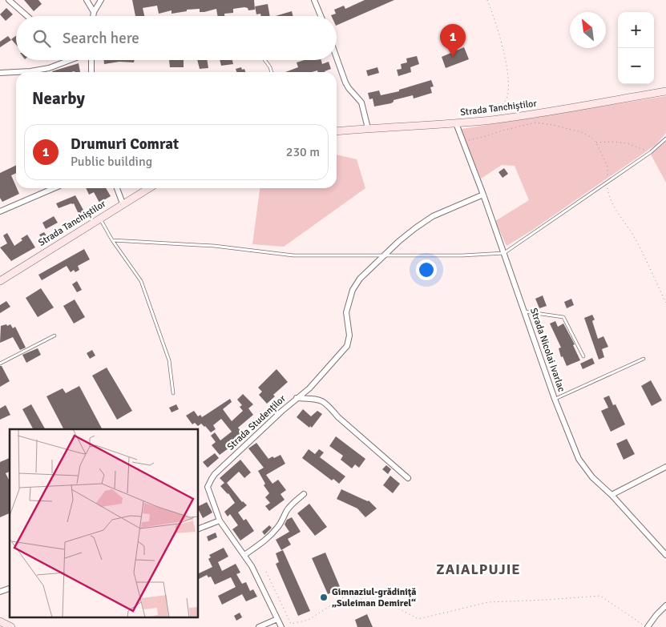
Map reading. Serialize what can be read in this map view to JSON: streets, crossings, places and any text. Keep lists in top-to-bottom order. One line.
{"streets":{"street":["Strada Tanchiștilor","Strada Nicolai Ivarlac","Strada Studenților"]},"crossings":[["Strada Tanchiștilor","Strada Nicolai Ivarlac"]],"districts":["ZAIALPUJIE"],"places":["Gimnaziul-grădiniţă „Suleiman Demirel“"],"north":"top left","page":{"map_buttons":["+","−"],"search":"Search here","pins":"1","heading":"Nearby","list":[{"mark":"1","name":"Drumuri Comrat","note":"Public building","value":"230 m"}]}}
